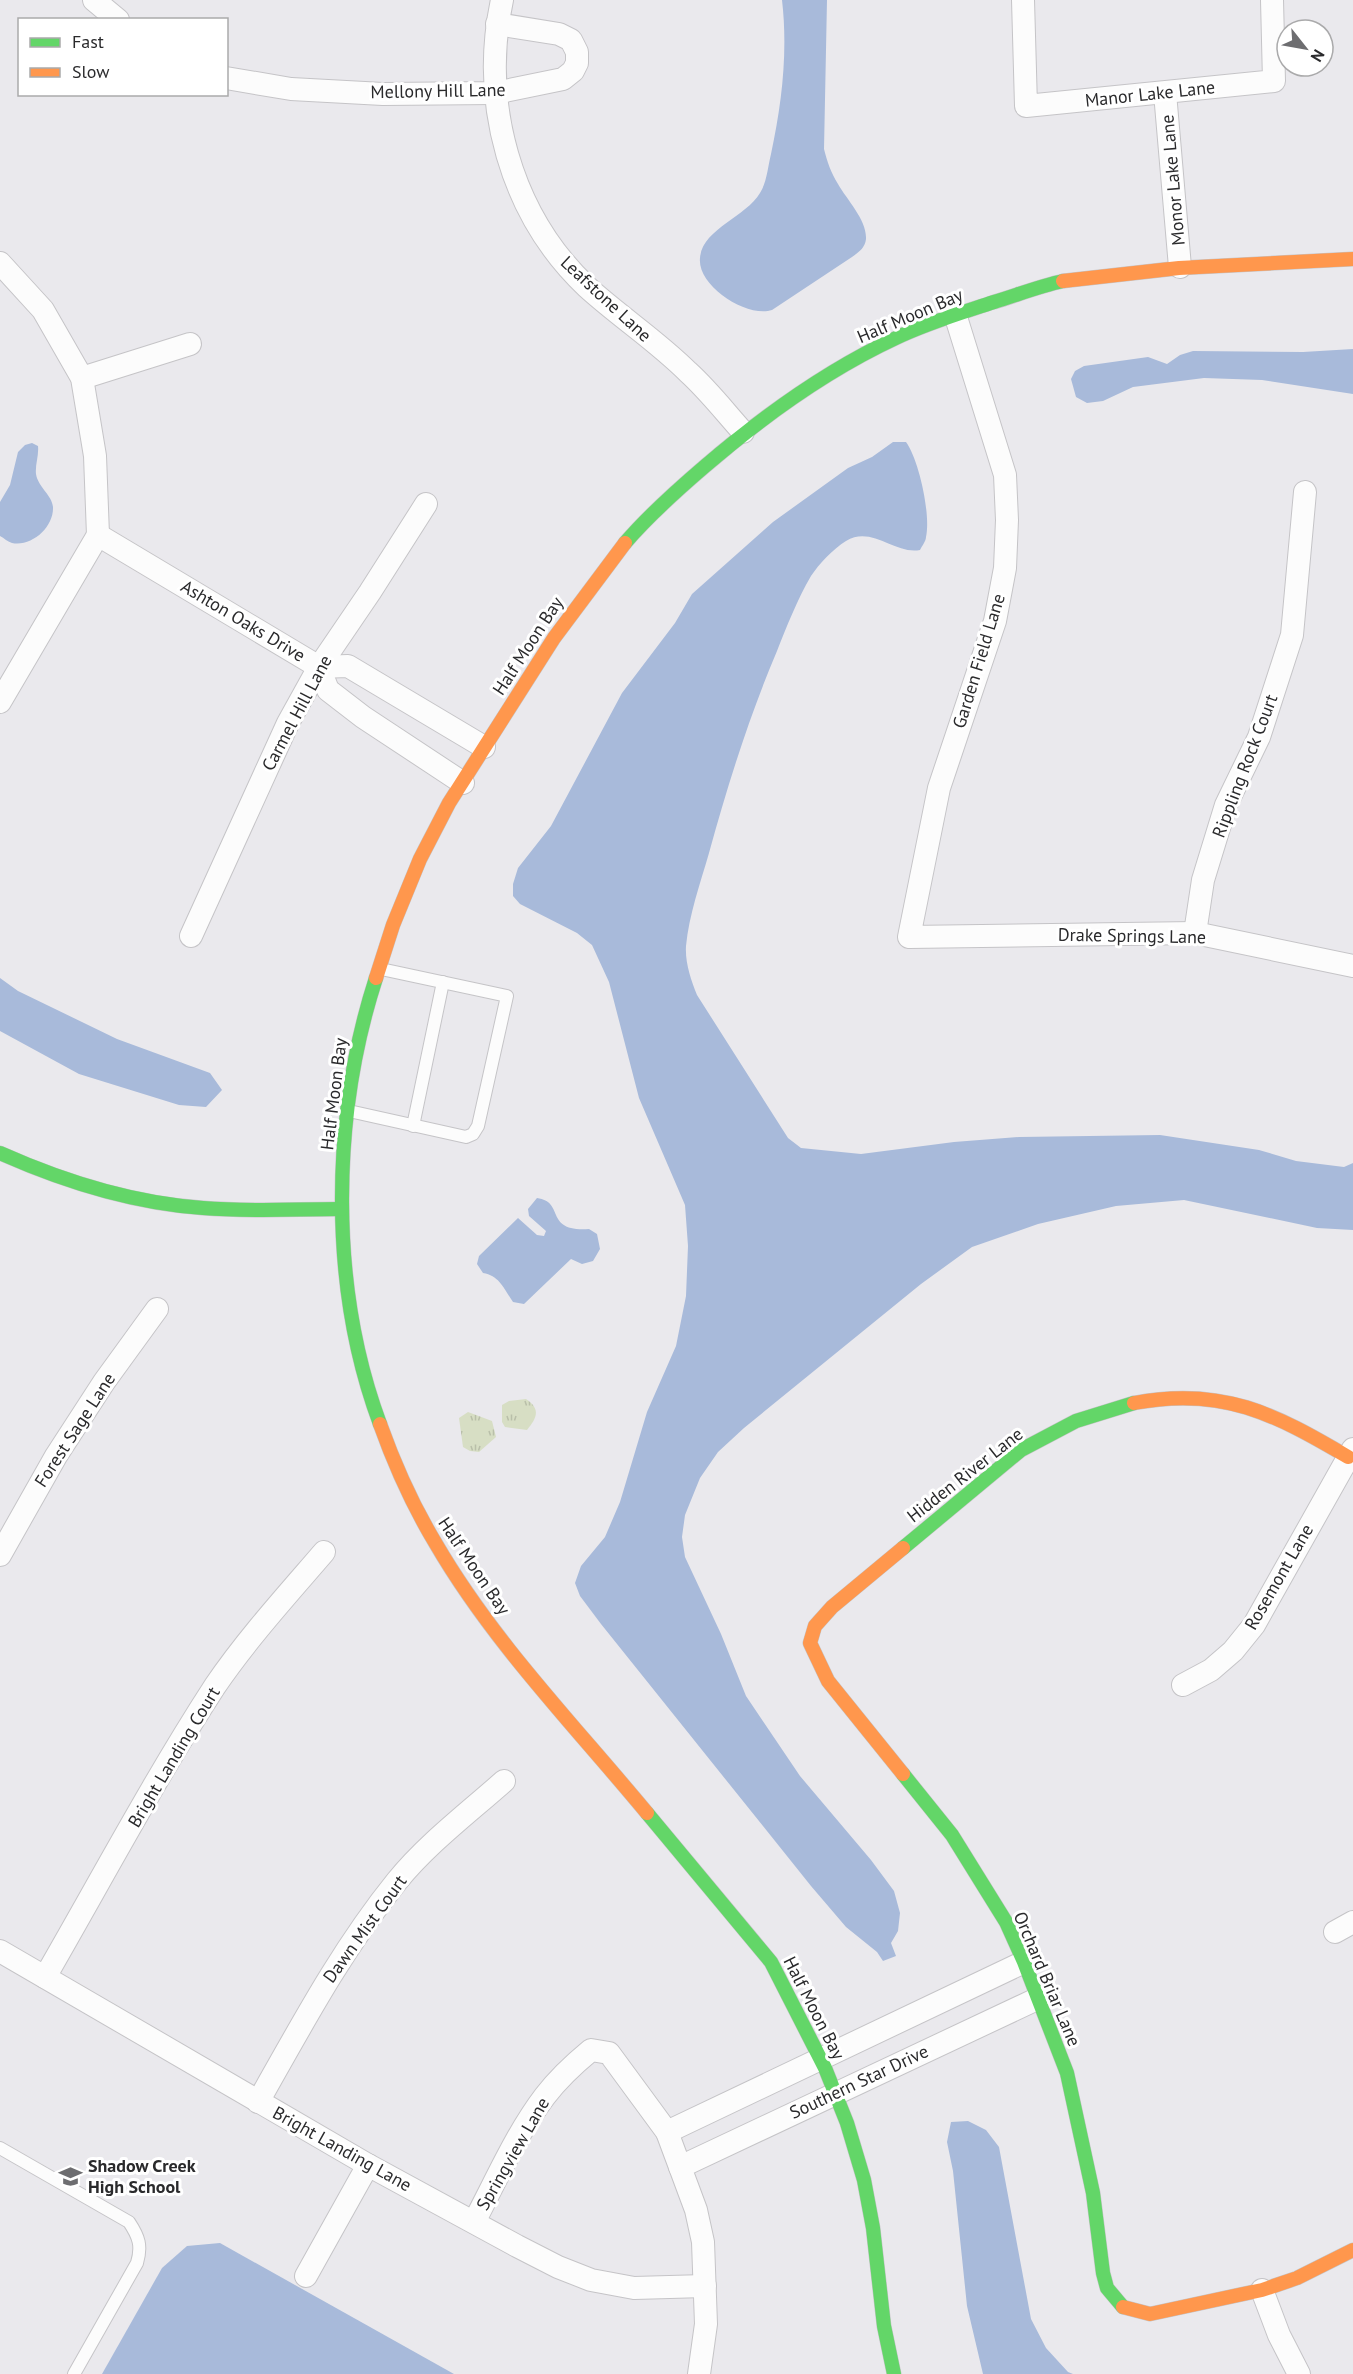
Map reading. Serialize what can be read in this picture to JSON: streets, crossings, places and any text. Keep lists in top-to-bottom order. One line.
{"streets":{"street":["Mellony Hill Lane","Manor Lake Lane","Monor Lake Lane","Leafstone Lane","Half Moon Bay","Ashton Oaks Drive","Garden Field Lane","Carmel Hill Lane","Rippling Rock Court","Drake Springs Lane","Forest Sage Lane","Hidden River Lane","Rosemont Lane","Bright Landing Court","Dawn Mist Court","Orchard Briar Lane","Southern Star Drive","Bright Landing Lane","Springview Lane"]},"crossings":[["Mellony Hill Lane","Leafstone Lane"],["Manor Lake Lane","Monor Lake Lane"],["Monor Lake Lane","Half Moon Bay"],["Leafstone Lane","Half Moon Bay"],["Half Moon Bay","Ashton Oaks Drive"],["Half Moon Bay","Garden Field Lane"],["Half Moon Bay","Southern Star Drive"],["Ashton Oaks Drive","Carmel Hill Lane"],["Garden Field Lane","Drake Springs Lane"],["Rippling Rock Court","Drake Springs Lane"],["Hidden River Lane","Rosemont Lane"],["Hidden River Lane","Orchard Briar Lane"],["Bright Landing Court","Bright Landing Lane"],["Dawn Mist Court","Bright Landing Lane"],["Orchard Briar Lane","Southern Star Drive"],["Southern Star Drive","Springview Lane"],["Bright Landing Lane","Springview Lane"]],"places":{"school or university":["Shadow Creek High School"]},"legend":["Fast","Slow"],"north":"bottom right"}
